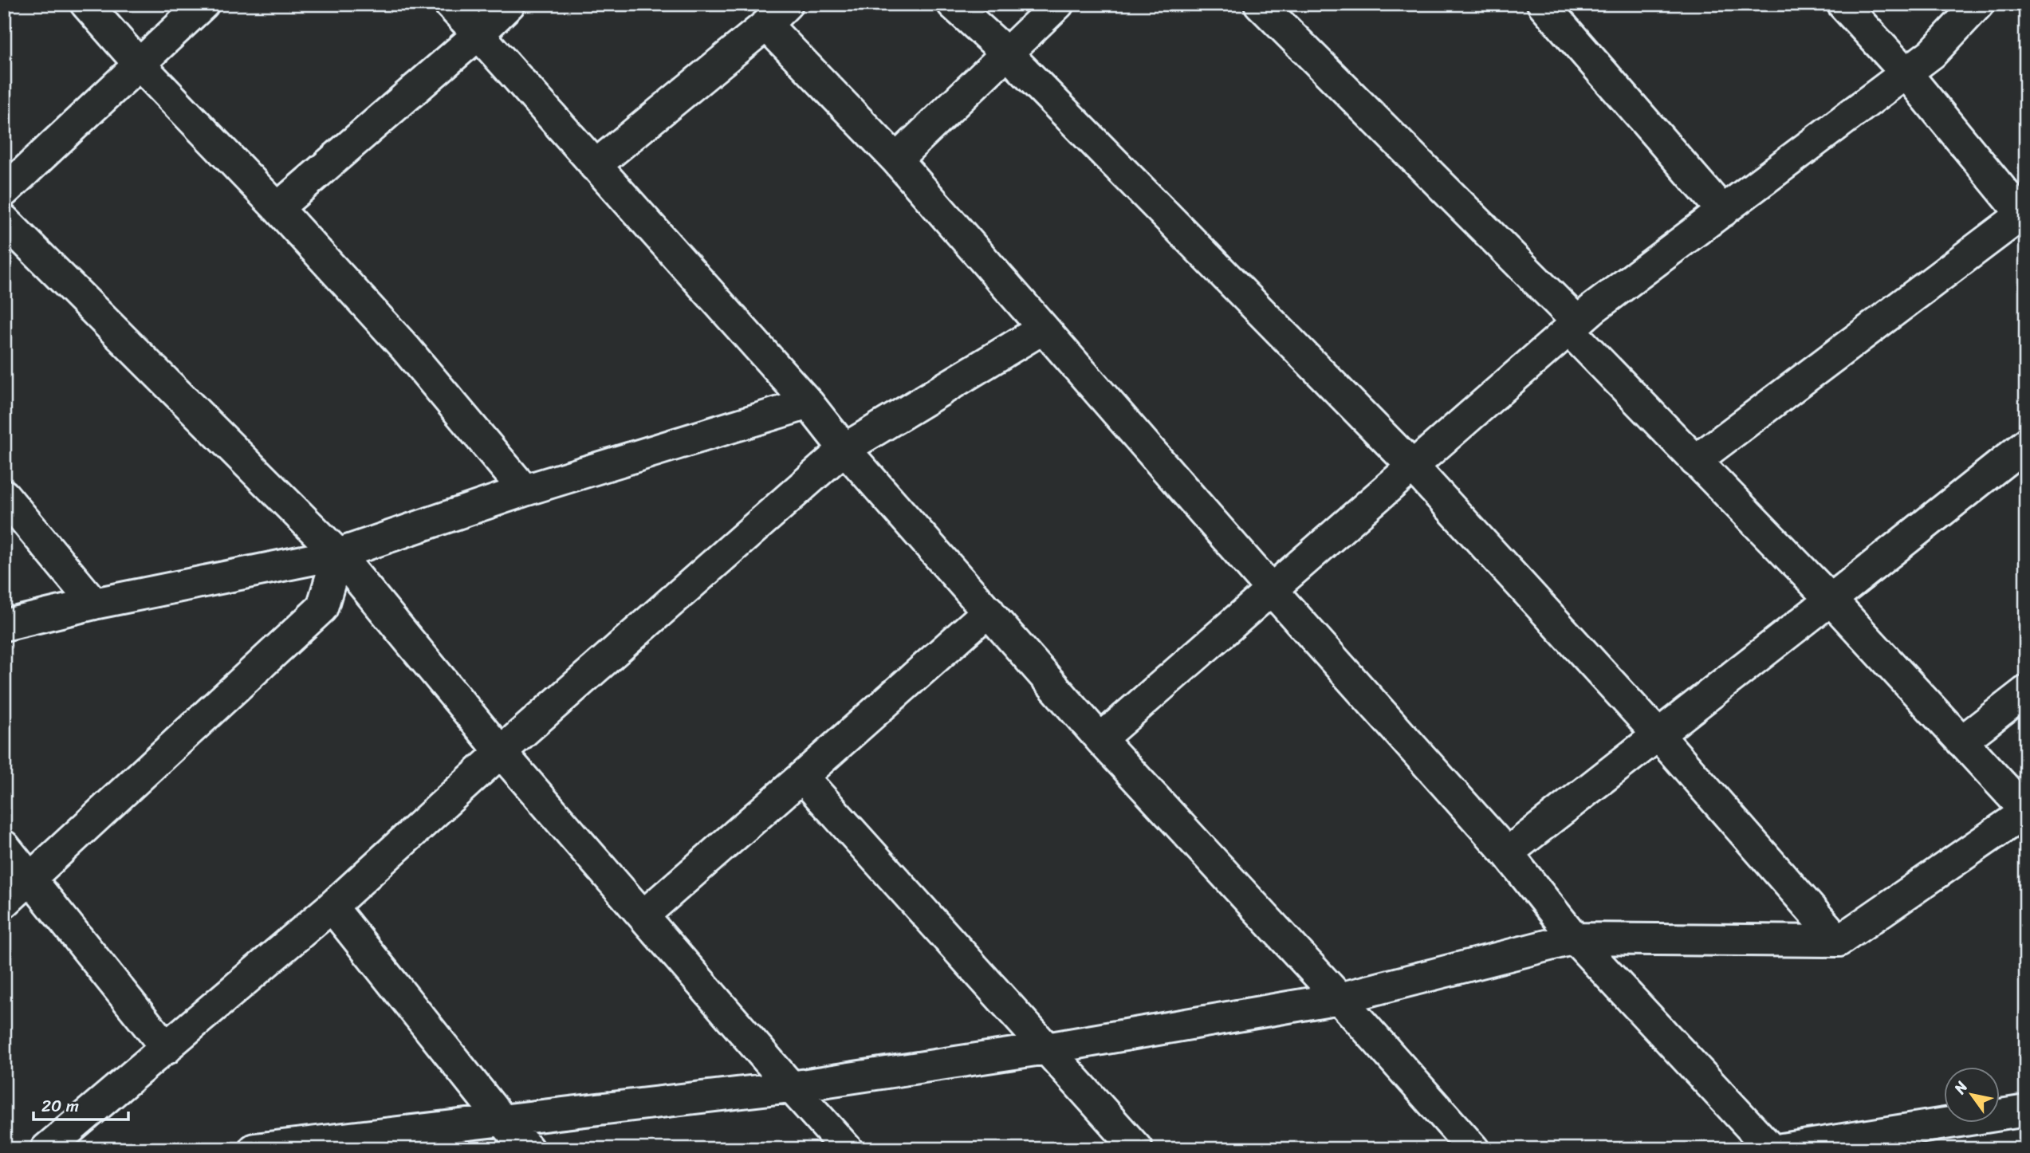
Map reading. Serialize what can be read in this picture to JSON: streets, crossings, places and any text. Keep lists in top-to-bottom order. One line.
{"scale_bar":"20 m","north":"top left"}
